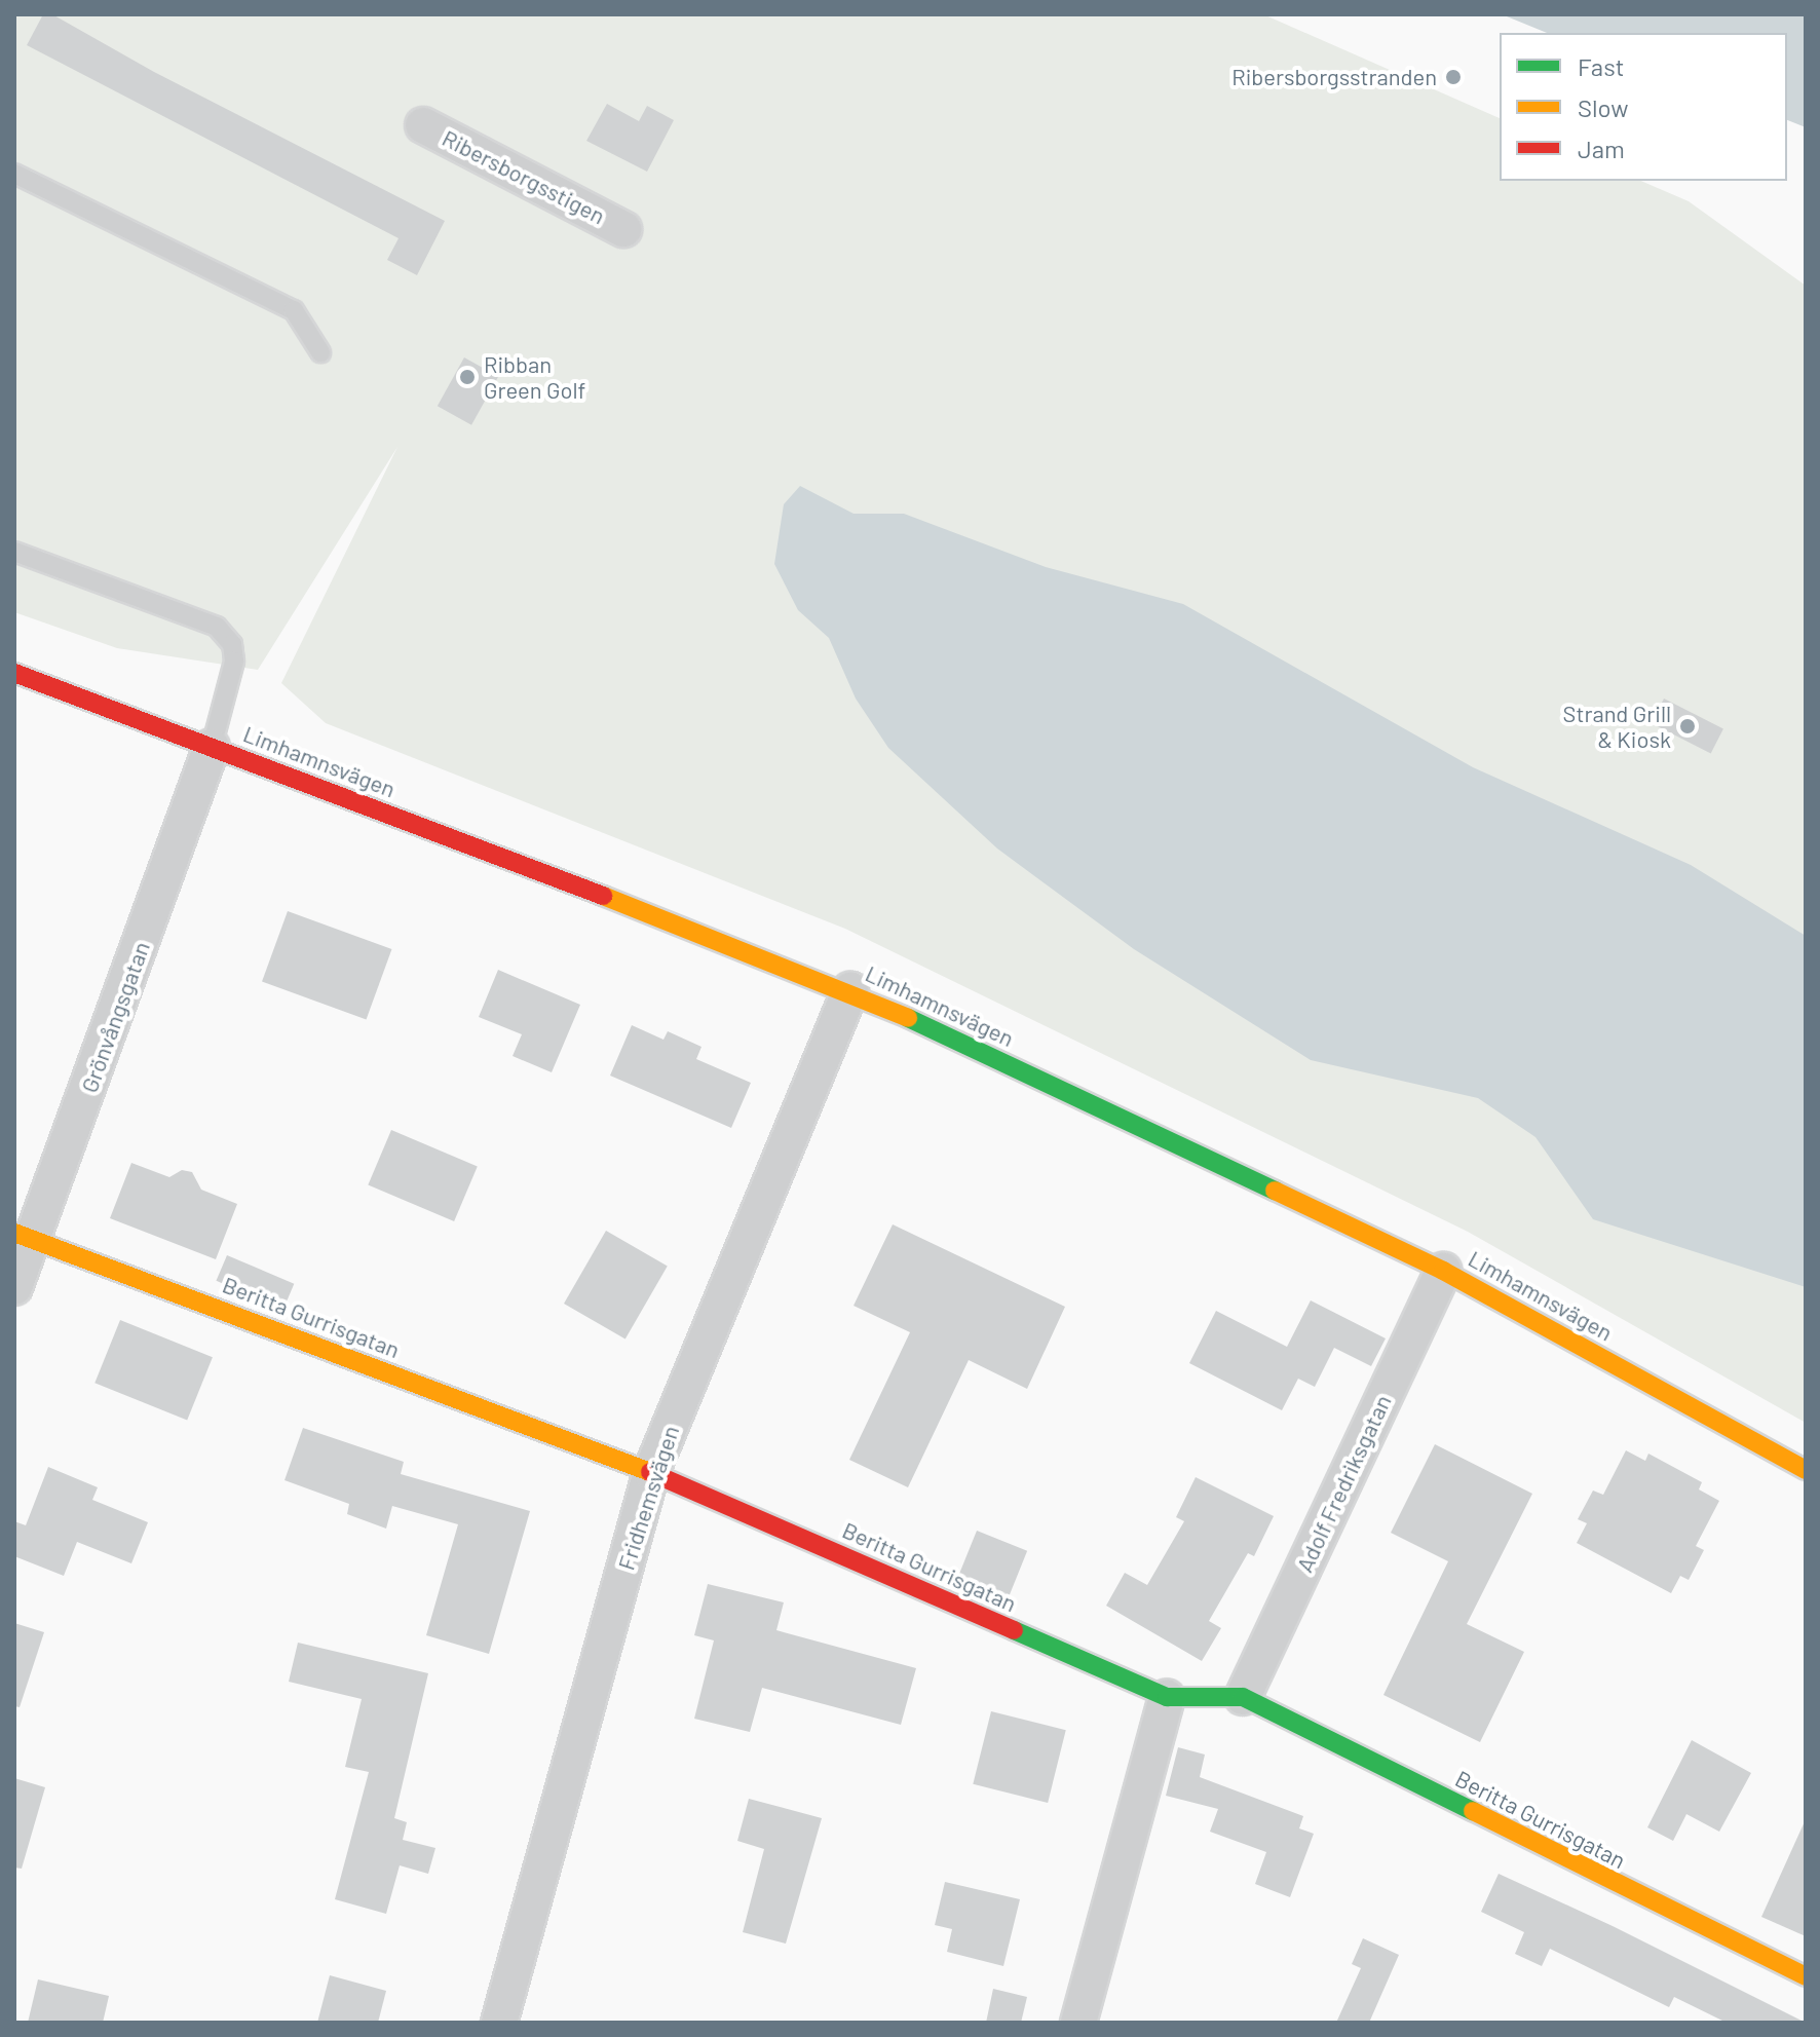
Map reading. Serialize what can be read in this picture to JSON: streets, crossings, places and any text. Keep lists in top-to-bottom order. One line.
{"streets":{"main road":["Limhamnsvägen","Beritta Gurrisgatan"],"street":["Ribersborgsstigen","Grönvångsgatan","Adolf Fredriksgatan","Fridhemsvägen"]},"crossings":[["Limhamnsvägen","Grönvångsgatan"],["Limhamnsvägen","Adolf Fredriksgatan"],["Limhamnsvägen","Fridhemsvägen"],["Grönvångsgatan","Beritta Gurrisgatan"],["Beritta Gurrisgatan","Adolf Fredriksgatan"],["Beritta Gurrisgatan","Fridhemsvägen"]],"places":["Ribersborgsstranden","Ribban Green Golf","Strand Grill & Kiosk"],"legend":["Fast","Slow","Jam"]}
